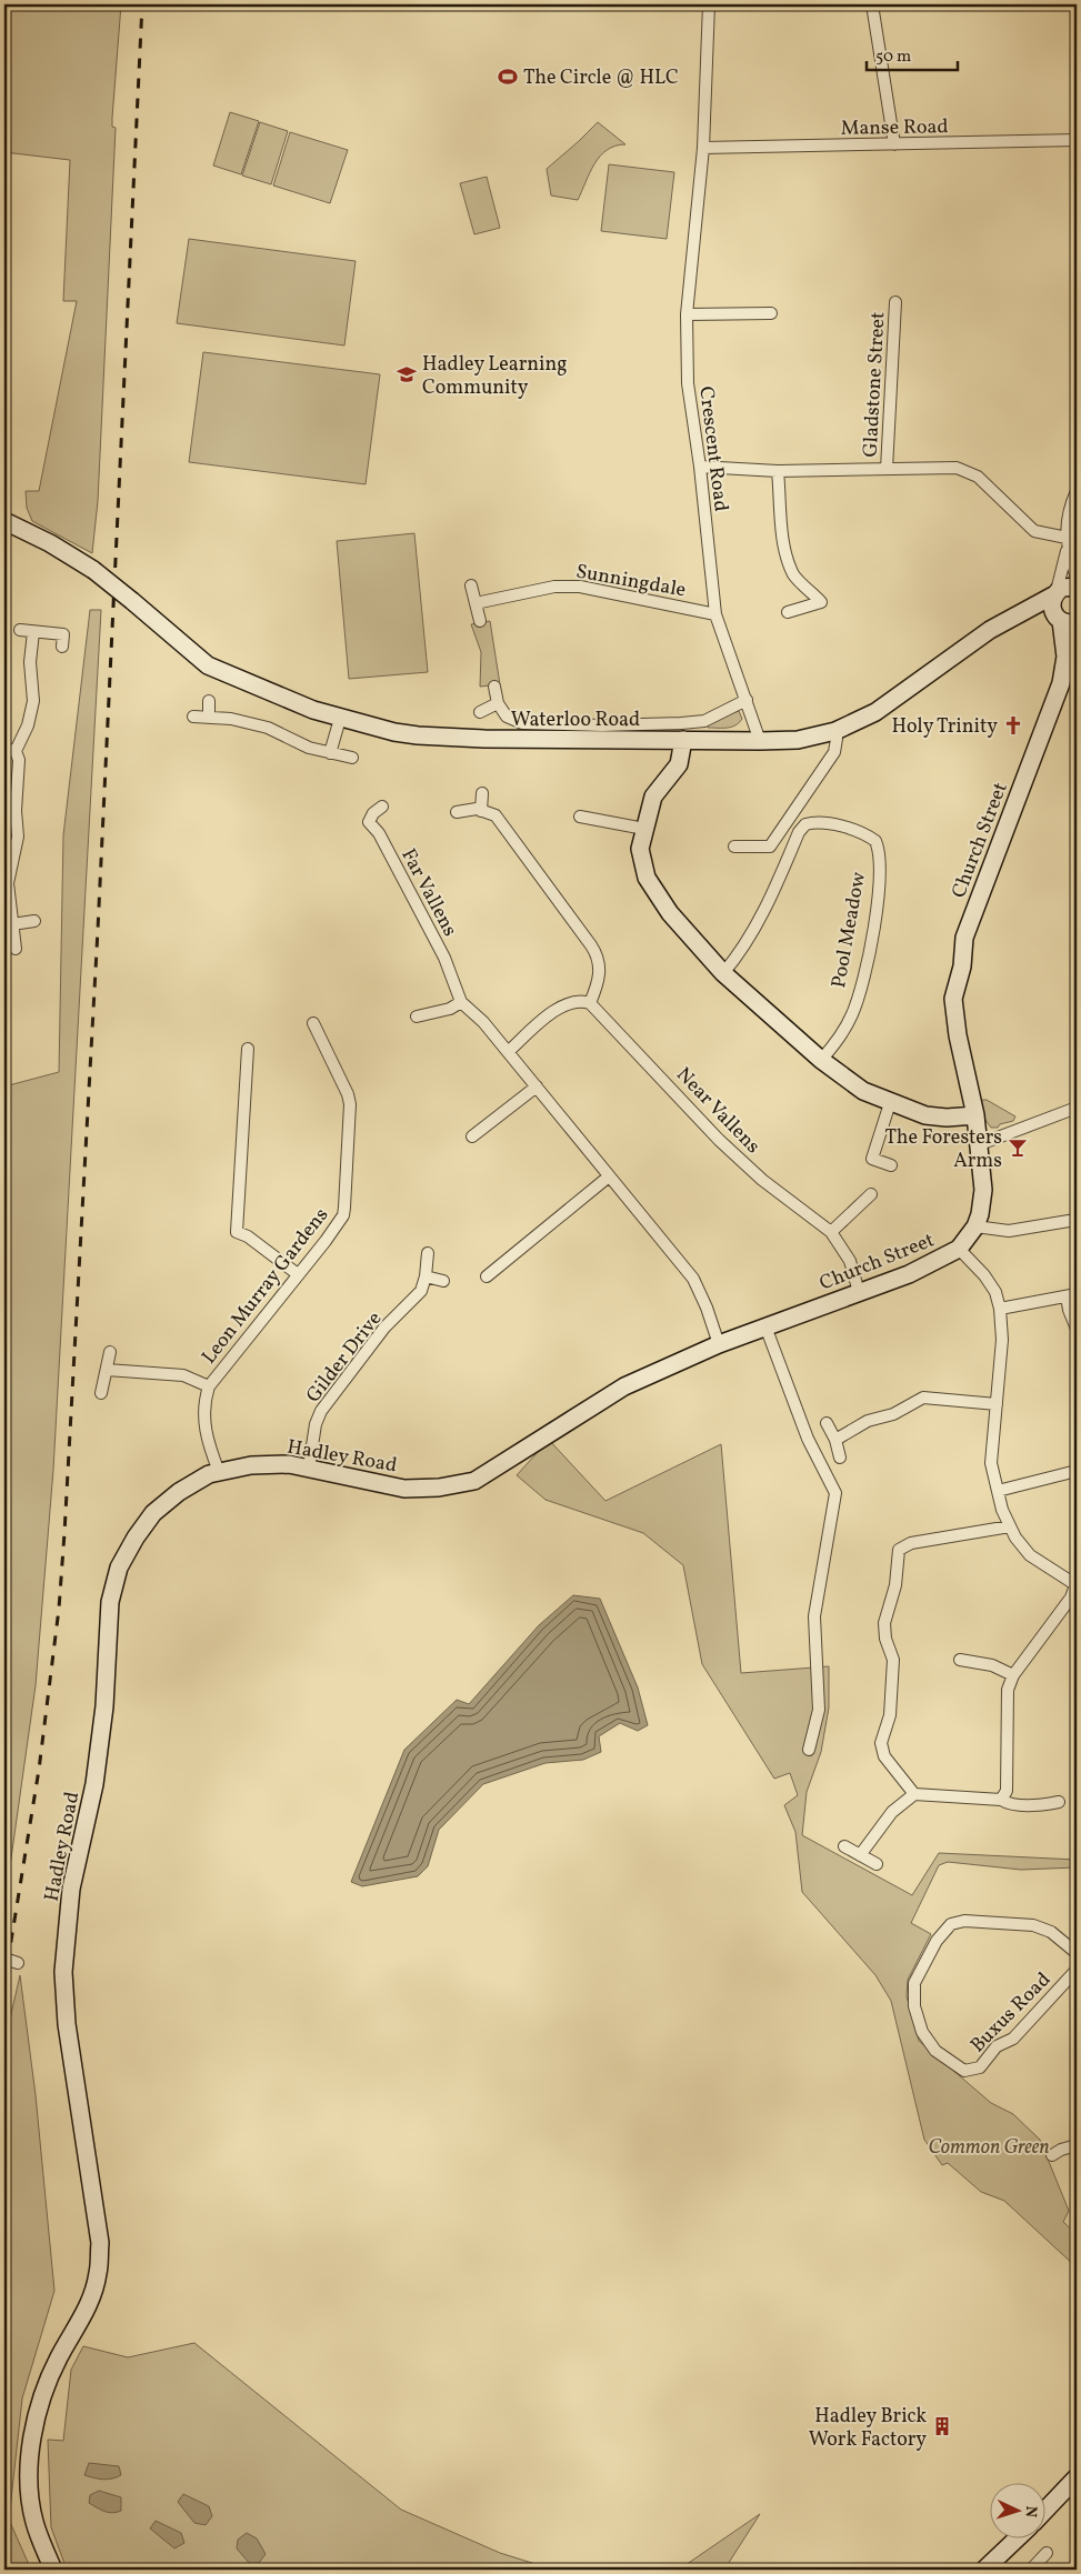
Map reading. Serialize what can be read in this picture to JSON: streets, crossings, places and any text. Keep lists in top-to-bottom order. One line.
{"streets":{"street":["Manse Road","Gladstone Street","Crescent Road","Sunningdale","Waterloo Road","Church Street","Far Vallens","Pool Meadow","Near Vallens","Leon Murray Gardens","Gilder Drive","Hadley Road","Buxus Road"]},"crossings":[["Manse Road","Crescent Road"],["Gladstone Street","Crescent Road"],["Crescent Road","Sunningdale"],["Crescent Road","Waterloo Road"],["Waterloo Road","Church Street"],["Church Street","Far Vallens"],["Church Street","Near Vallens"],["Church Street","Hadley Road"],["Leon Murray Gardens","Hadley Road"],["Gilder Drive","Hadley Road"]],"parks":["Common Green"],"places":{"sports":["The Circle @ HLC"],"school or university":["Hadley Learning Community"],"church":["Holy Trinity"],"bar":["The Foresters Arms"],"building":["Hadley Brick Work Factory"]},"scale_bar":"50 m","north":"right"}
